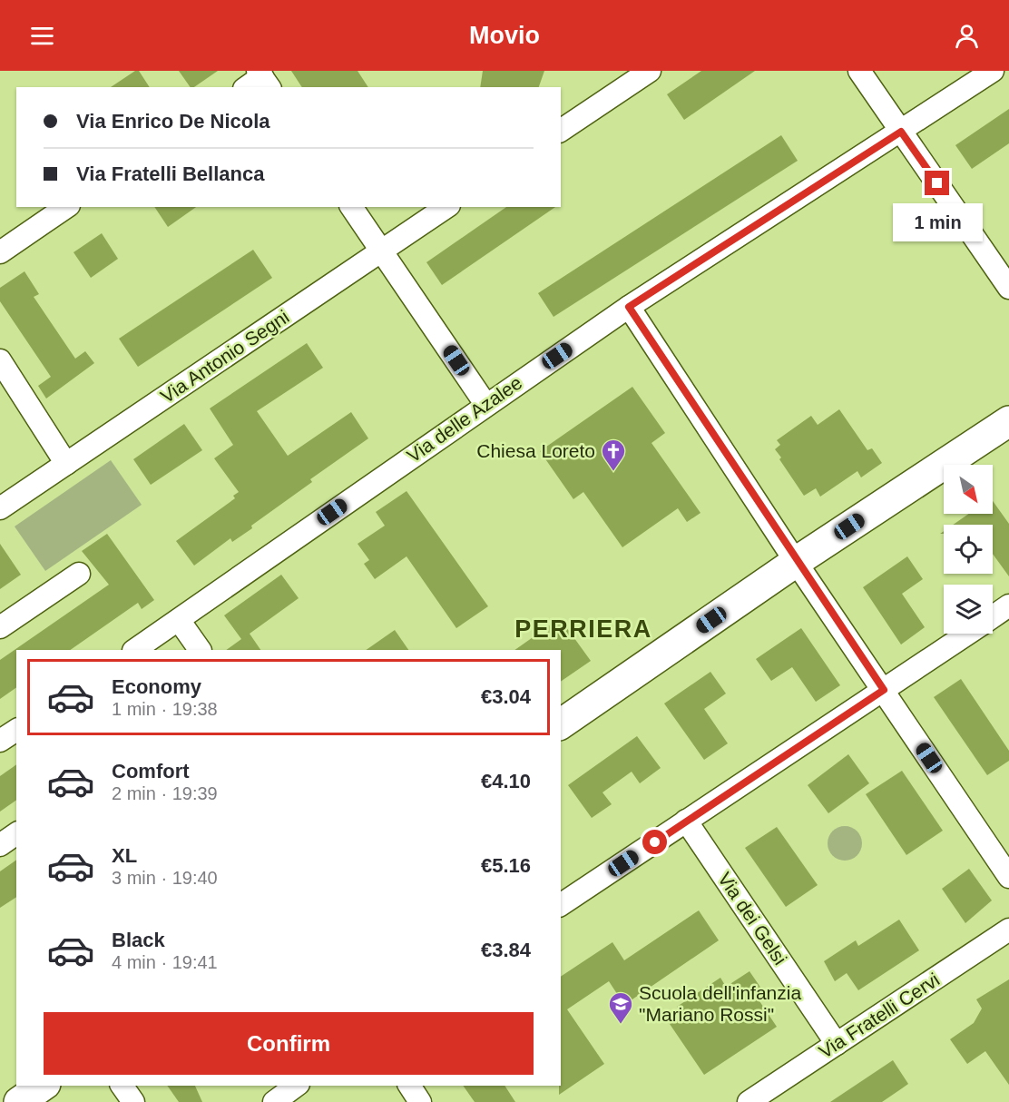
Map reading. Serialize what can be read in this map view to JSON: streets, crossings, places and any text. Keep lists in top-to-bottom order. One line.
{"streets":{"street":["Via Antonio Segni","Via delle Azalee","Via dei Gelsi","Via Fratelli Cervi"]},"crossings":[["Via dei Gelsi","Via Fratelli Cervi"]],"districts":["PERRIERA"],"places":{"church":["Chiesa Loreto"],"school or university":["Scuola dell'infanzia \"Mariano Rossi\""]},"north":"bottom right","page":{"header":"Movio","banner":["Via Enrico De Nicola","Via Fratelli Bellanca"],"bubble":"1 min","list":[{"name":"Economy","note":"1 min · 19:38","value":"€3.04"},{"name":"Comfort","note":"2 min · 19:39","value":"€4.10"},{"name":"XL","note":"3 min · 19:40","value":"€5.16"},{"name":"Black","note":"4 min · 19:41","value":"€3.84"}],"buttons":"Confirm"}}
